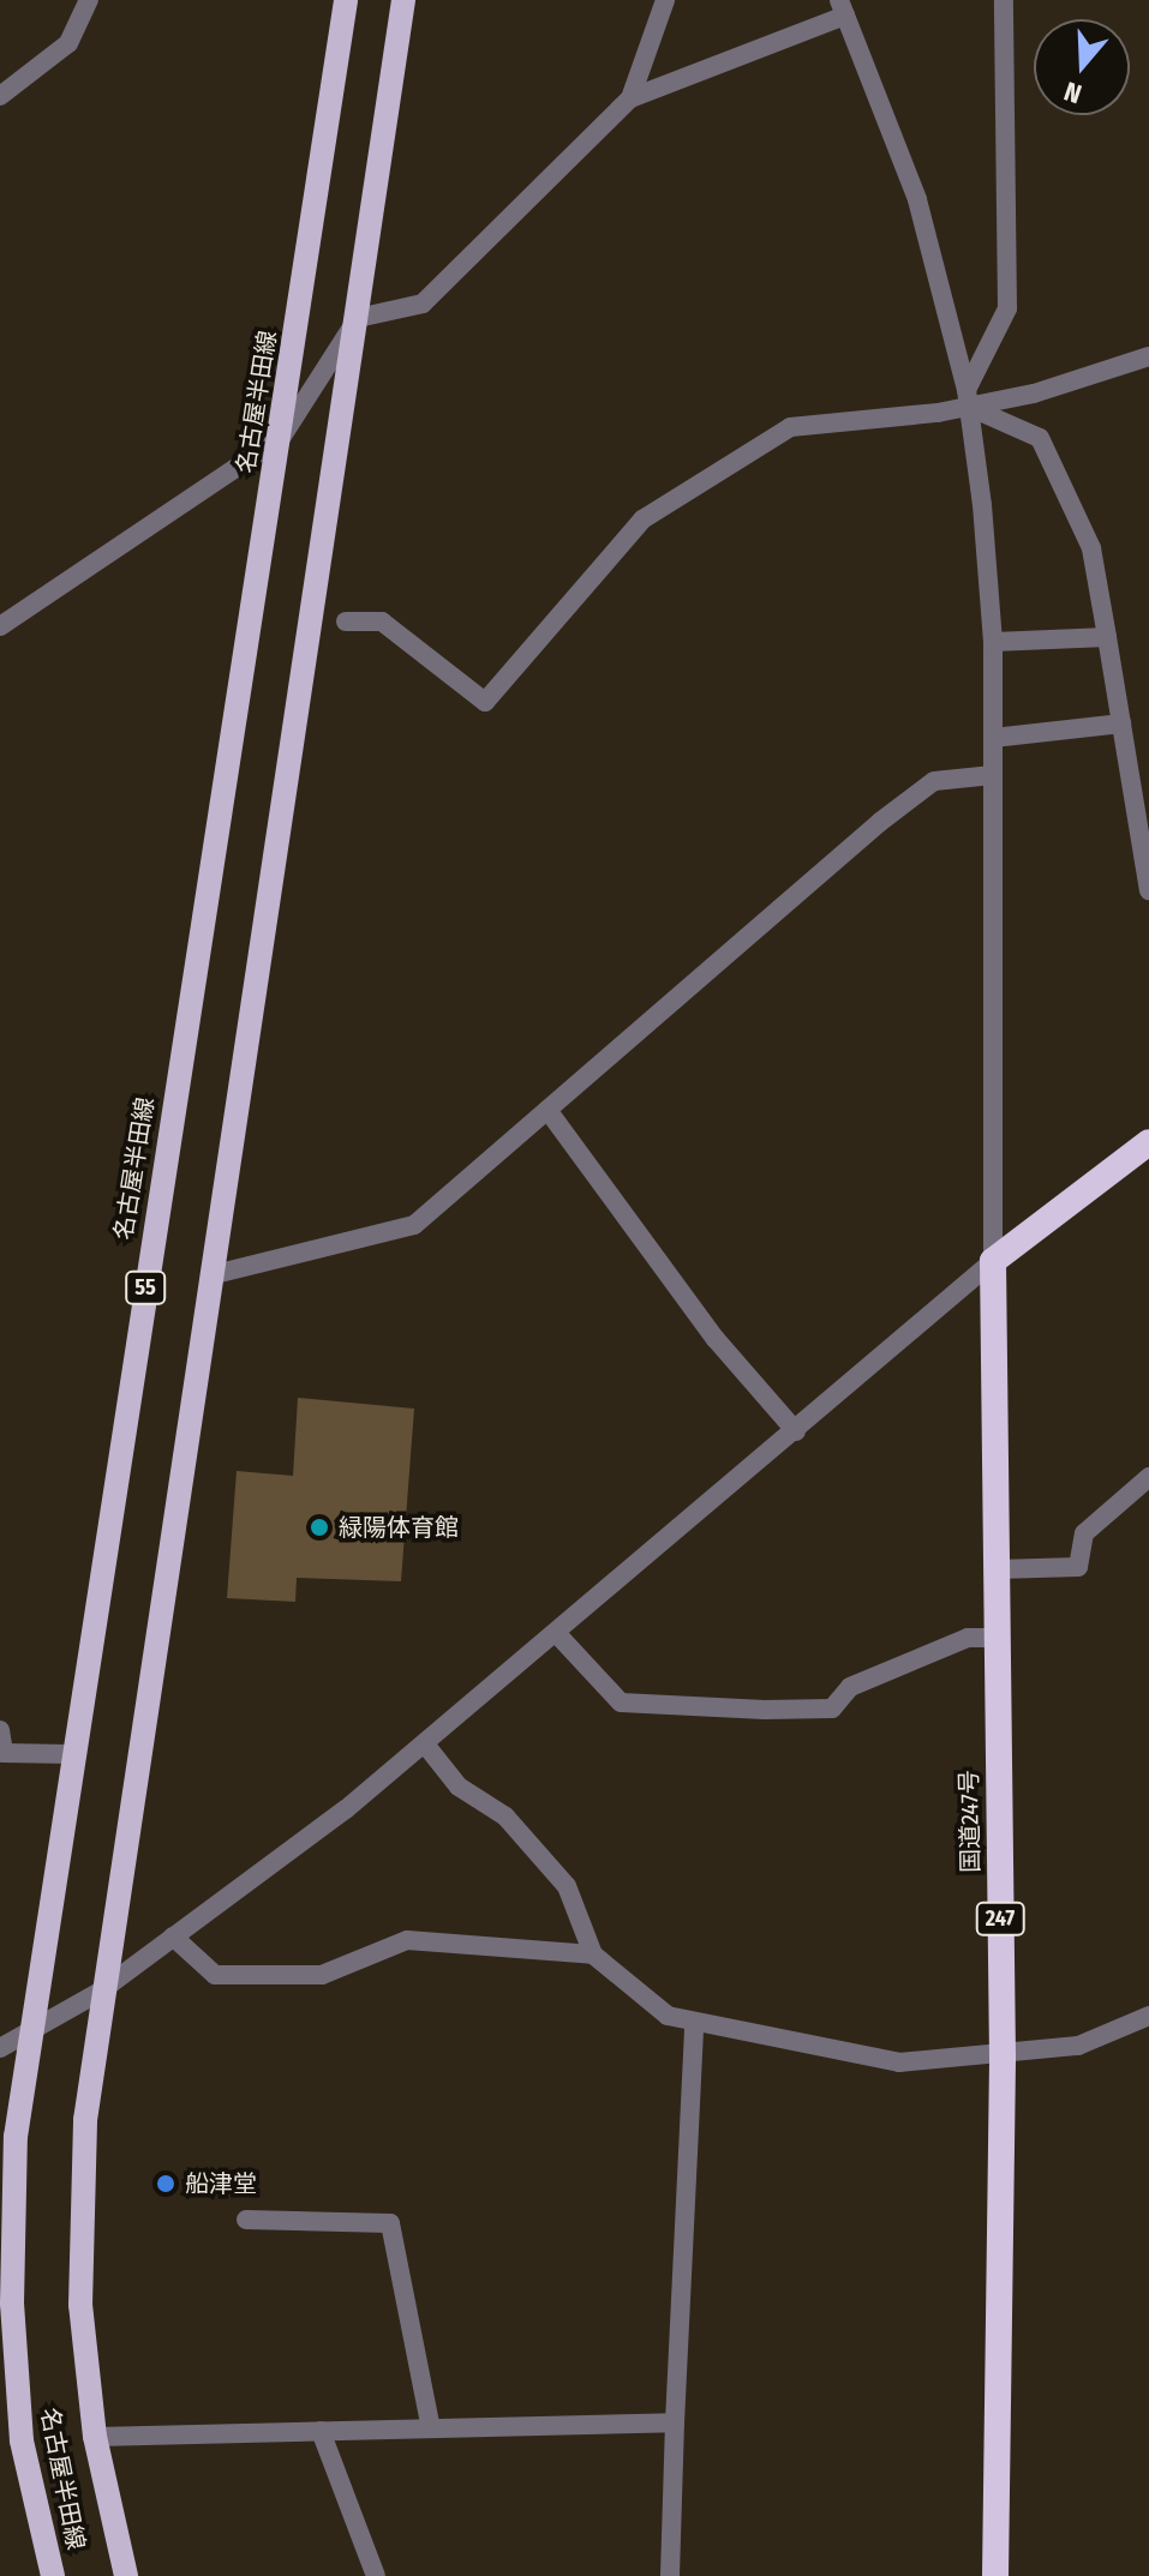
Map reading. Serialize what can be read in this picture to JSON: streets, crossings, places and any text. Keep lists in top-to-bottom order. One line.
{"streets":{"highway":["国道247号","247"],"main road":["名古屋半田線","55"]},"places":["緑陽体育館","船津堂"],"north":"bottom"}
